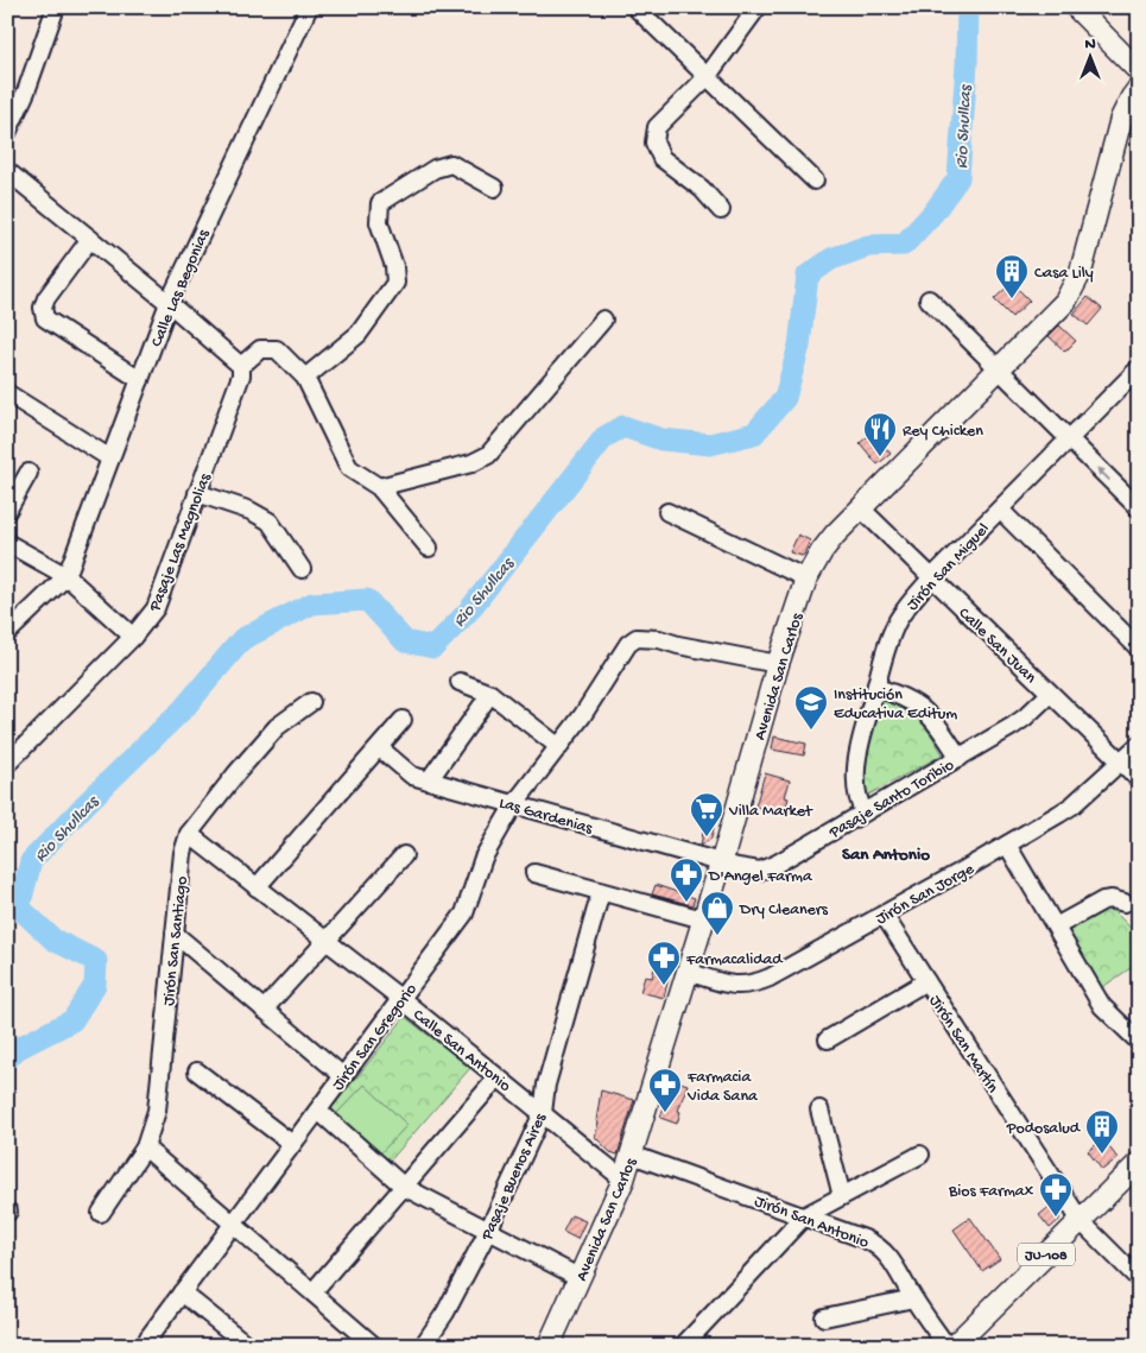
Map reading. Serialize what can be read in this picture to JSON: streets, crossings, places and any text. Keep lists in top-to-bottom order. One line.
{"streets":{"main road":["Avenida San Carlos","JU-108"],"street":["Calle Las Begonias","Pasaje Las Magnolias","Jirón San Miguel","Calle San Juan","Pasaje Santo Toribio","Las Gardenias","Jirón San Jorge","Jirón San Santiago","Jirón San Gregorio","Jirón San Martín","Calle San Antonio","Pasaje Buenos Aires","Jirón San Antonio"]},"crossings":[["Jirón San Miguel","Calle San Juan"],["Jirón San Miguel","Pasaje Santo Toribio"],["Calle San Juan","Avenida San Carlos"],["Calle San Juan","Pasaje Santo Toribio"],["Calle San Juan","Jirón San Jorge"],["Avenida San Carlos","Pasaje Santo Toribio"],["Avenida San Carlos","Las Gardenias"],["Avenida San Carlos","Jirón San Jorge"],["Avenida San Carlos","Jirón San Gregorio"],["Avenida San Carlos","Calle San Antonio"],["Avenida San Carlos","Jirón San Antonio"],["Pasaje Santo Toribio","Las Gardenias"],["Las Gardenias","Jirón San Gregorio"],["Jirón San Jorge","Jirón San Martín"],["Jirón San Santiago","Calle San Antonio"],["Jirón San Gregorio","Calle San Antonio"],["Jirón San Martín","JU-108"],["Calle San Antonio","Pasaje Buenos Aires"]],"districts":["San Antonio"],"water":["Rio Shullcas"],"places":{"building":["Casa Lily","Podosalud"],"restaurant":["Rey Chicken"],"school or university":["Institución Educativa Editum"],"supermarket":["Villa Market"],"pharmacy":["D'Angel Farma","Farmacalidad","Farmacia Vida Sana","Bios Farmax"],"shop":["Dry Cleaners"]},"north":"top"}
